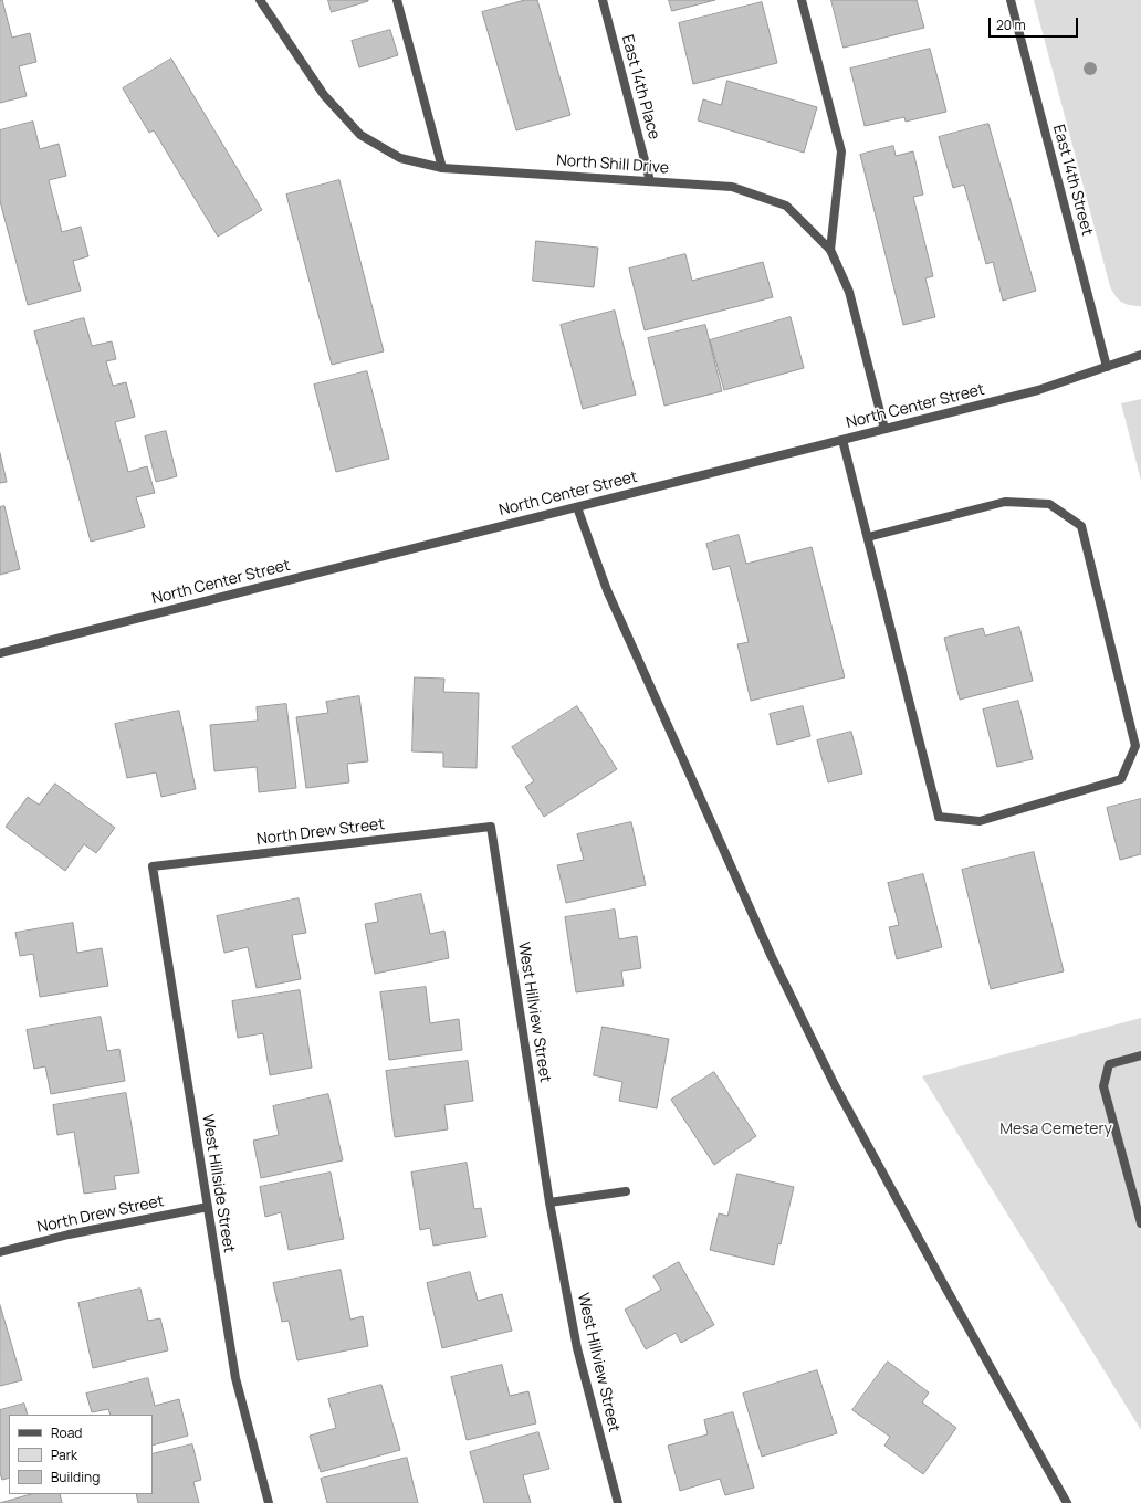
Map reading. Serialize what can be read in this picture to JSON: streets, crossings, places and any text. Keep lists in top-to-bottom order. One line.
{"streets":{"street":["East 14th Place","North Shill Drive","East 14th Street","North Center Street","North Drew Street","West Hillview Street","West Hillside Street"]},"crossings":[["East 14th Place","North Shill Drive"],["North Shill Drive","North Center Street"],["East 14th Street","North Center Street"],["North Drew Street","West Hillview Street"],["North Drew Street","West Hillside Street"]],"parks":["Mesa Cemetery"],"legend":["Road","Park","Building"],"scale_bar":"20 m"}
